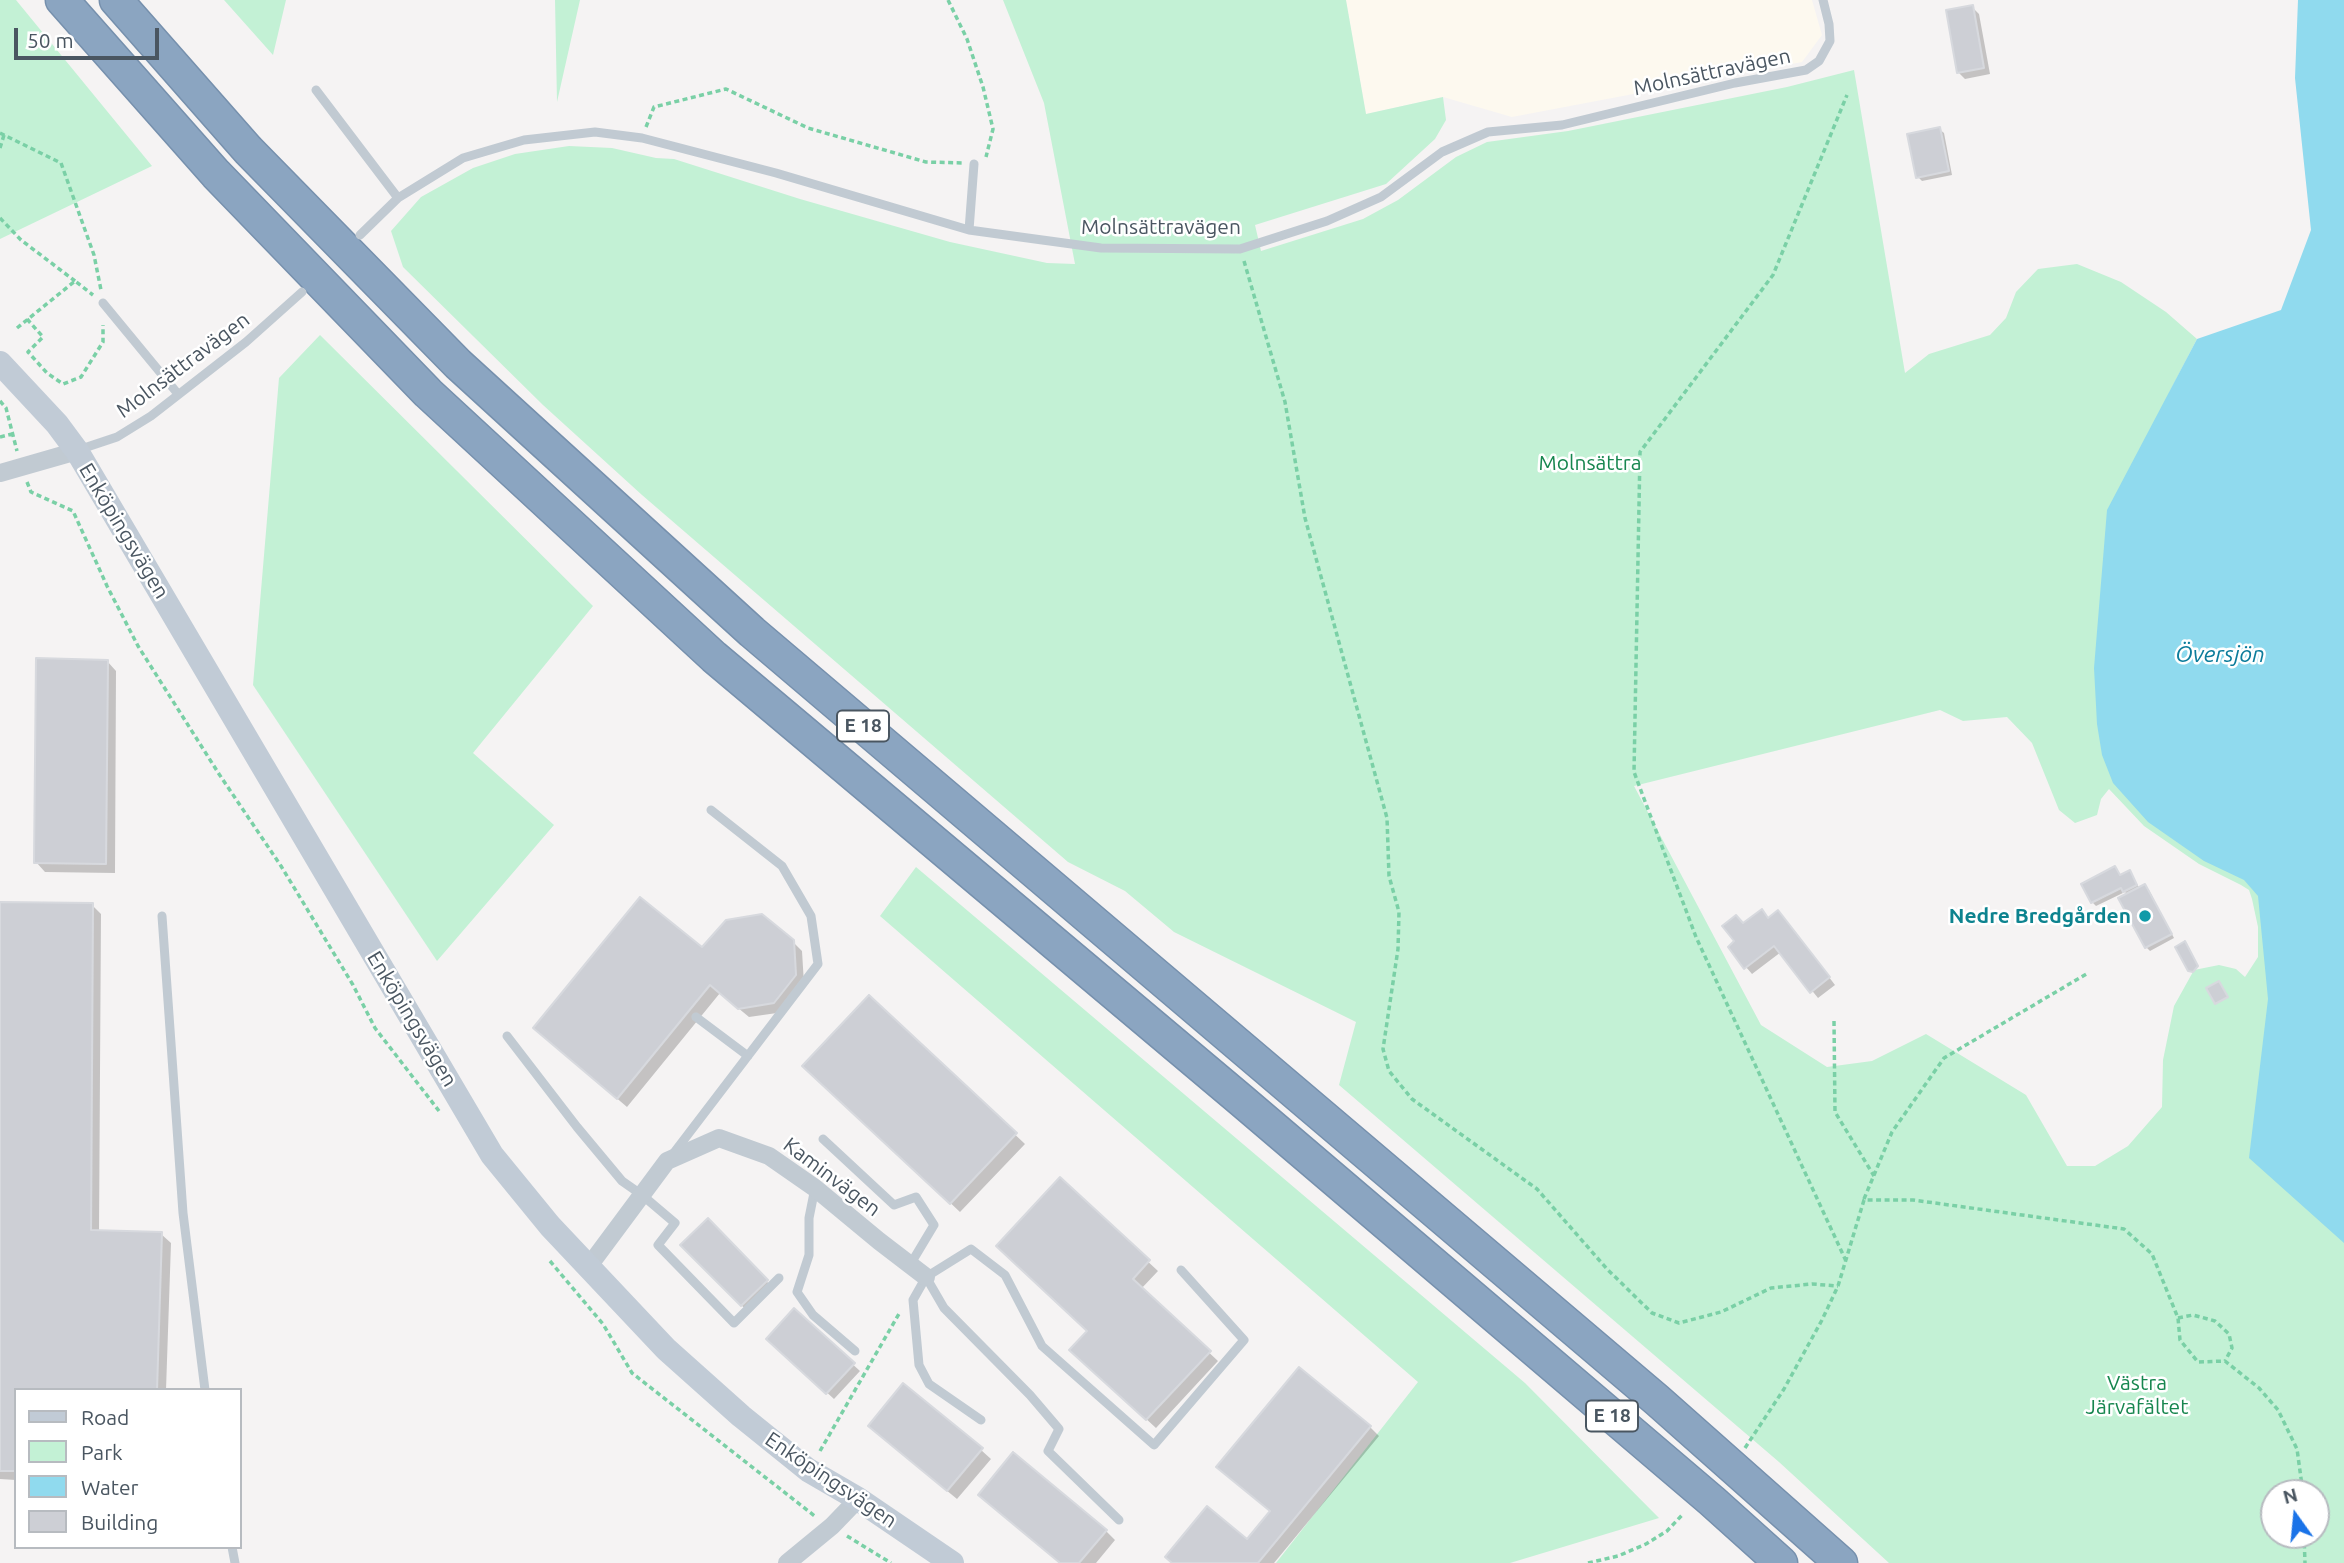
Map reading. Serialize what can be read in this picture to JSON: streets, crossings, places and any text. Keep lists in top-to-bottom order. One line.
{"streets":{"highway":["E 18"],"street":["Enköpingsvägen","Kaminvägen"],"lane":["Molnsättravägen"]},"crossings":[["Molnsättravägen","Enköpingsvägen"],["Enköpingsvägen","Kaminvägen"]],"water":["Översjön"],"parks":["Molnsättra","Västra Järvafältet"],"places":["Nedre Bredgården"],"legend":["Road","Park","Water","Building"],"scale_bar":"50 m","north":"top"}
